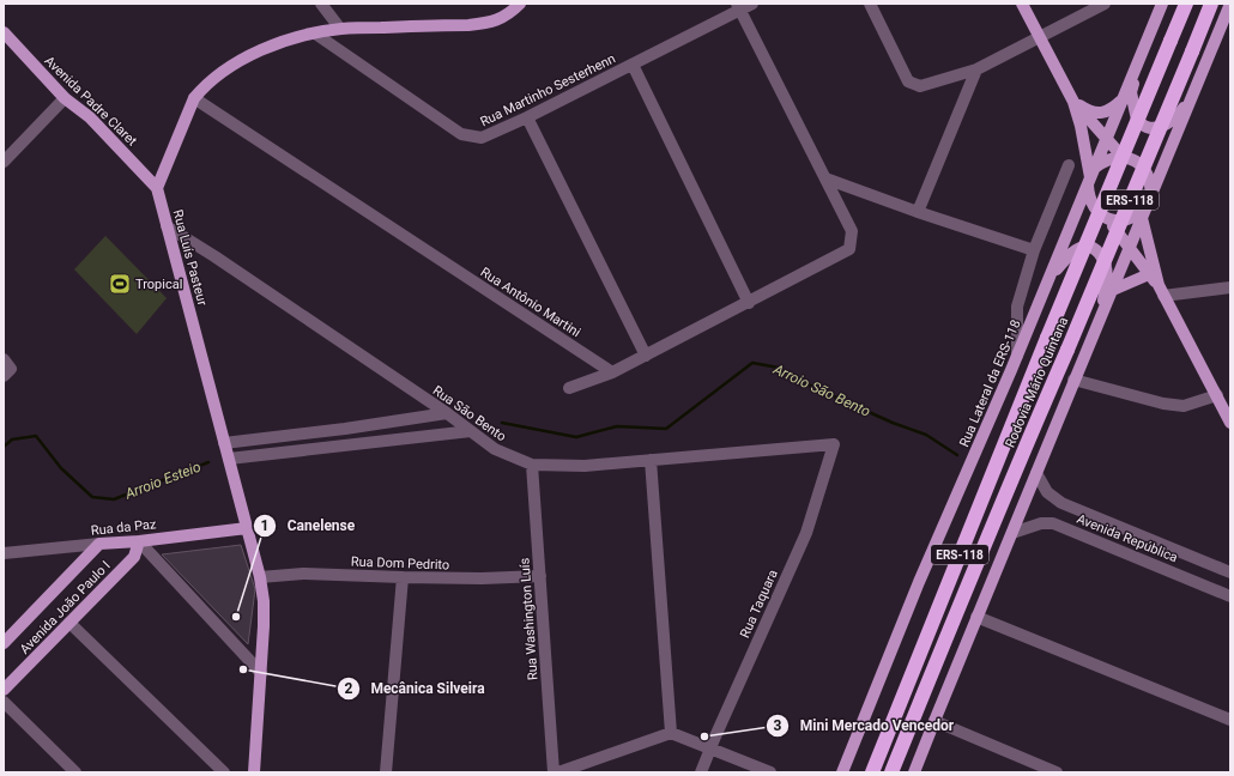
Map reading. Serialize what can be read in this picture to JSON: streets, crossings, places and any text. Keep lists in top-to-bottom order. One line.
{"streets":{"highway":["ERS-118","Rodovia Mário Quintana"],"main road":["Avenida Padre Claret","Rua Luís Pasteur","Rua Lateral da ERS-118","Rua da Paz","Avenida João Paulo I"],"street":["Rua Martinho Sesterhenn","Rua Antônio Martini","Rua São Bento","Avenida República","Rua Dom Pedrito","Rua Taquara","Rua Washington Luís"]},"crossings":[["Avenida Padre Claret","Rua Luís Pasteur"],["Rua Luís Pasteur","Rua São Bento"],["Rua Luís Pasteur","Rua da Paz"],["Rua Luís Pasteur","Rua Dom Pedrito"],["Rua São Bento","Rua Taquara"],["Rua São Bento","Rua Washington Luís"],["Rua da Paz","Avenida João Paulo I"],["Rua Dom Pedrito","Rua Washington Luís"]],"water":["Arroio São Bento","Arroio Esteio"],"places":{"sports":["Tropical"],"other":["Canelense","Mecânica Silveira","Mini Mercado Vencedor"]}}
